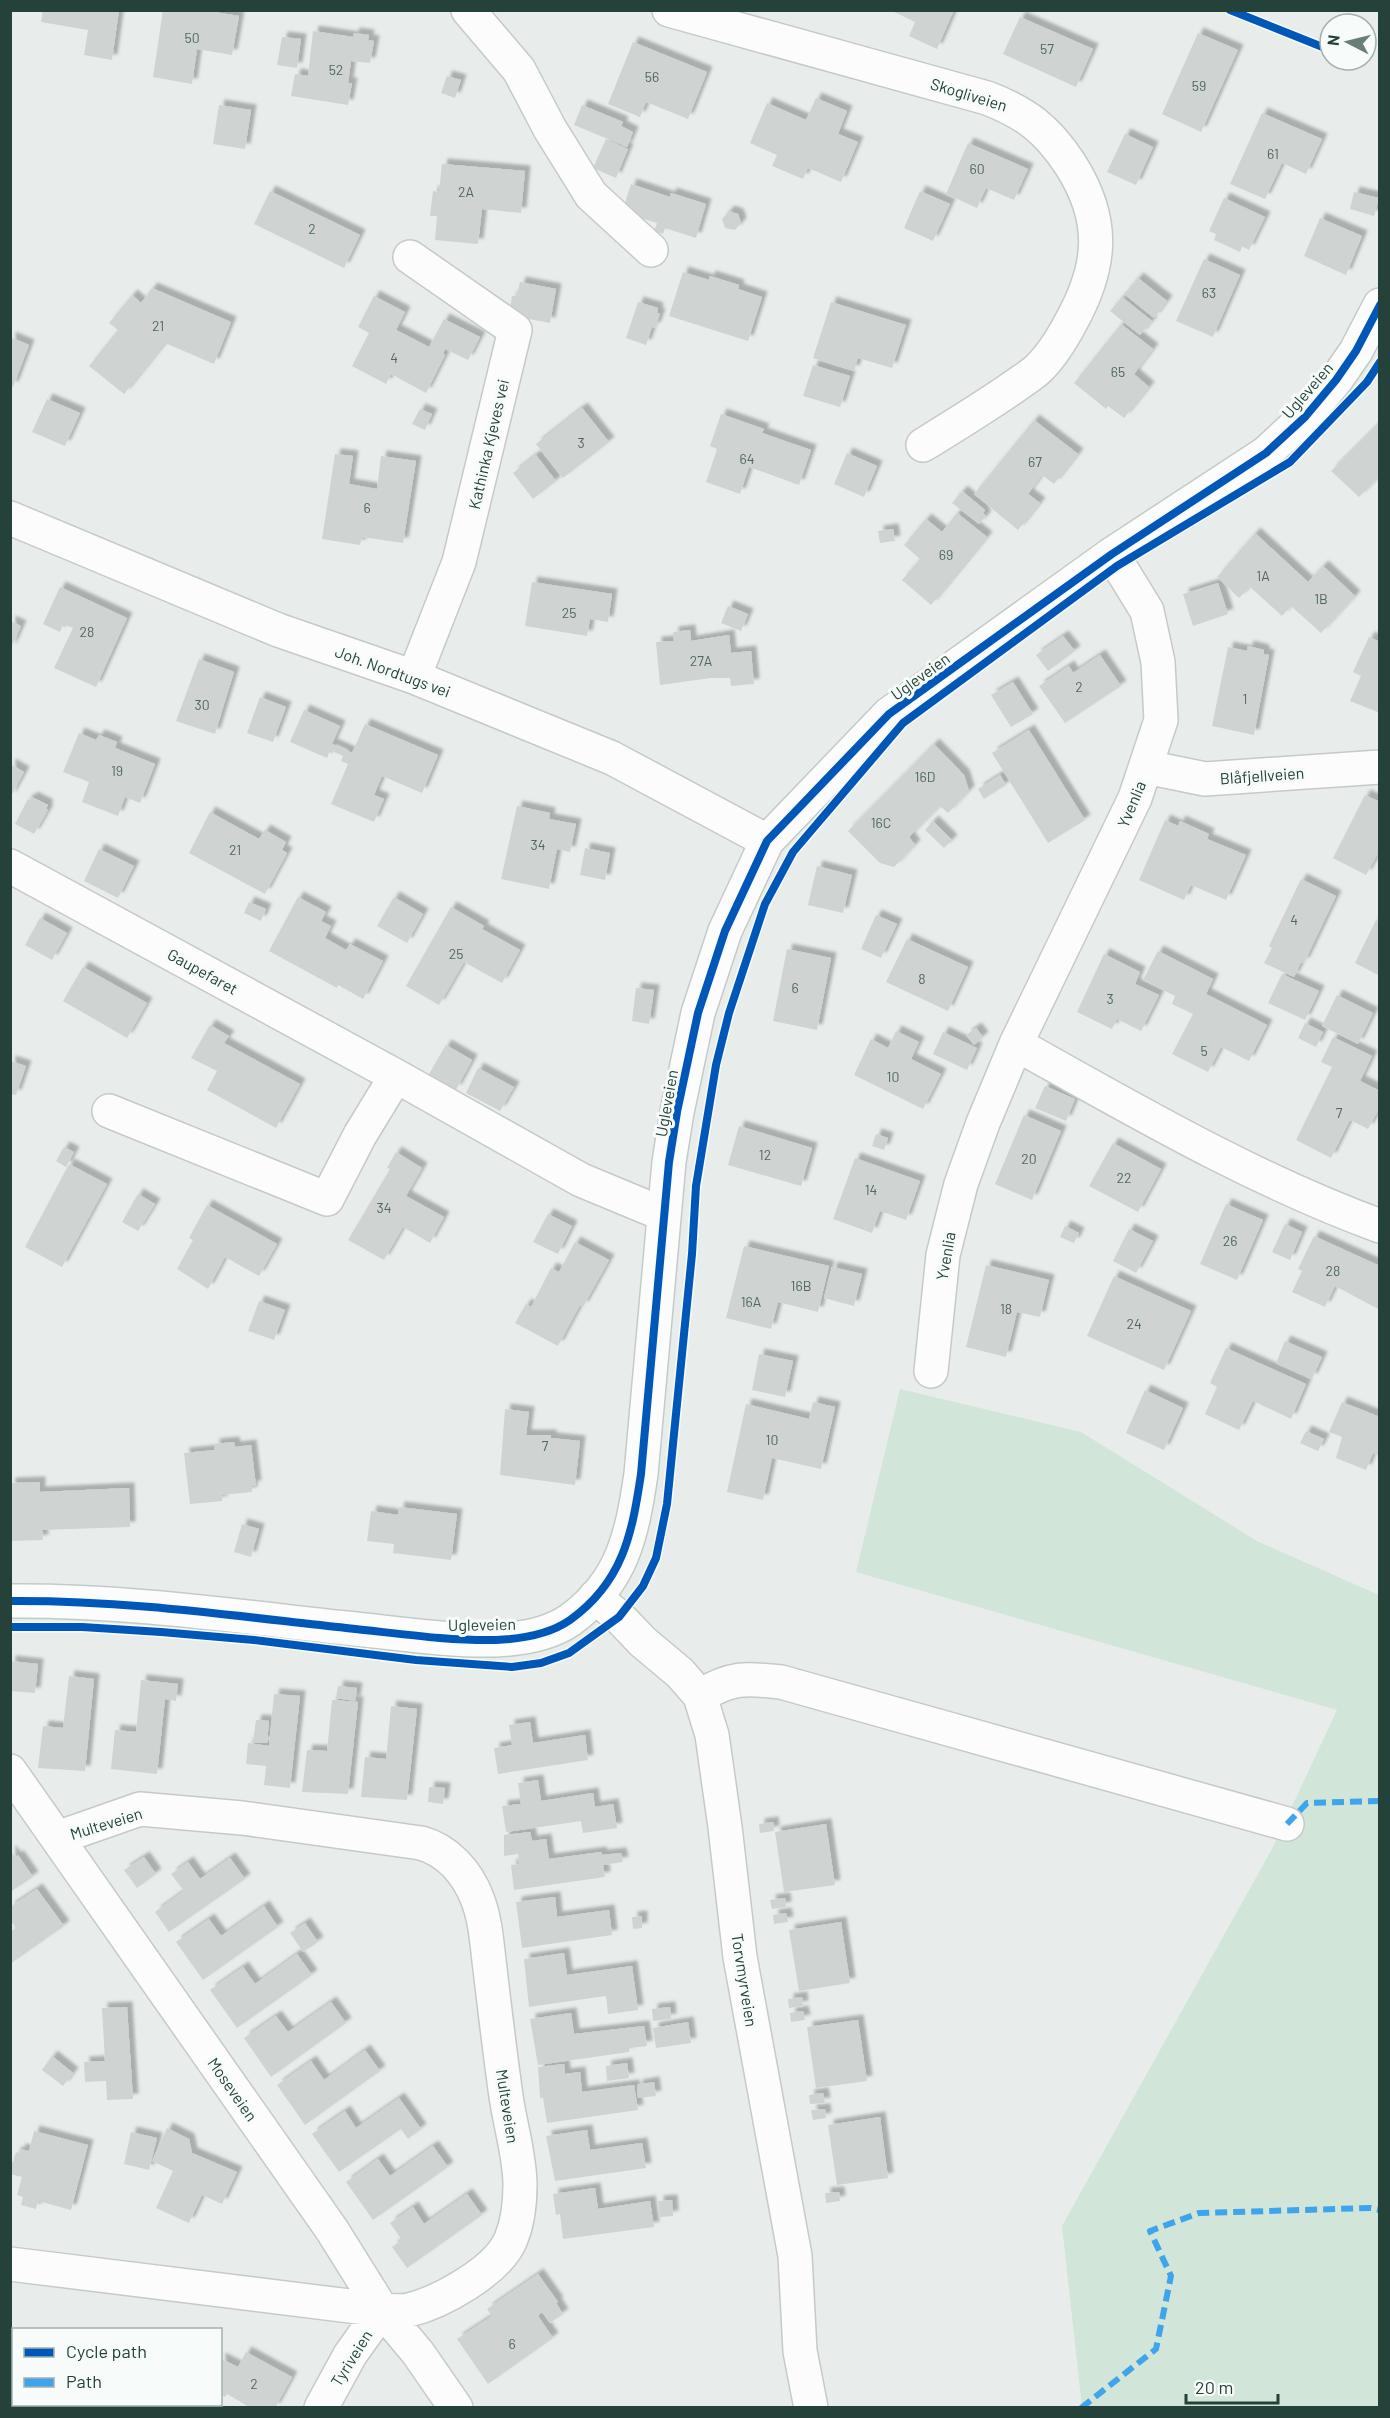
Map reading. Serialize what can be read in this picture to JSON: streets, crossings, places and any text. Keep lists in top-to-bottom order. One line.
{"streets":{"street":["Skogliveien","Ugleveien","Kathinka Kjeves vei","Joh. Nordtugs vei","Blåfjellveien","Yvenlia","Gaupefaret","Multeveien","Torvmyrveien","Moseveien","Tyriveien"]},"crossings":[["Ugleveien","Joh. Nordtugs vei"],["Ugleveien","Yvenlia"],["Ugleveien","Gaupefaret"],["Ugleveien","Torvmyrveien"],["Kathinka Kjeves vei","Joh. Nordtugs vei"],["Blåfjellveien","Yvenlia"],["Multeveien","Moseveien"],["Multeveien","Tyriveien"],["Moseveien","Tyriveien"]],"house_numbers":["50","57","52","56","59","61","60","2A","2","63","21","4","65","3","64","67","6","69","1A","1B","25","28","27A","2","1","30","19","16D","16C","34","21","4","25","8","6","3","5","10","7","12","20","22","14","34","26","28","16B","16A","18","24","10","7","6","2"],"legend":["Cycle path","Path"],"scale_bar":"20 m","north":"left"}
